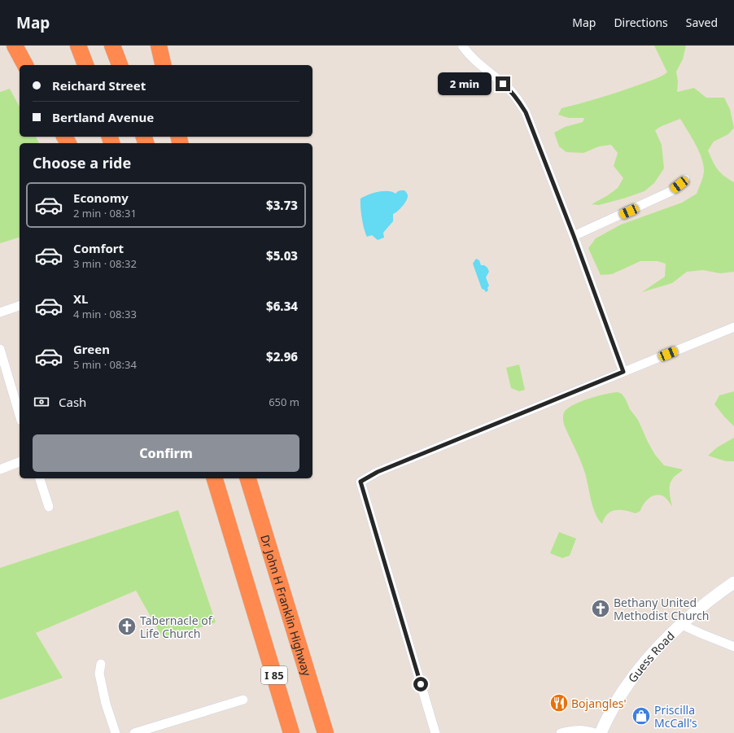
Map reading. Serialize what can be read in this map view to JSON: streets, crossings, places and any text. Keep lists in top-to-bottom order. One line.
{"streets":{"highway":["Dr John H Franklin Highway","I 85"],"main road":["Guess Road"]},"places":{"church":["Bethany United Methodist Church","Tabernacle of Life Church"],"restaurant":["Bojangles'"],"shop":["Priscilla McCall's"]},"page":{"header":"Map","nav":["Map","Directions","Saved"],"banner":["Reichard Street","Bertland Avenue"],"bubble":"2 min","heading":"Choose a ride","list":[{"name":"Economy","note":"2 min · 08:31","value":"$3.73"},{"name":"Comfort","note":"3 min · 08:32","value":"$5.03"},{"name":"XL","note":"4 min · 08:33","value":"$6.34"},{"name":"Green","note":"5 min · 08:34","value":"$2.96"}],"pay":["Cash","650 m"],"buttons":"Confirm"}}
